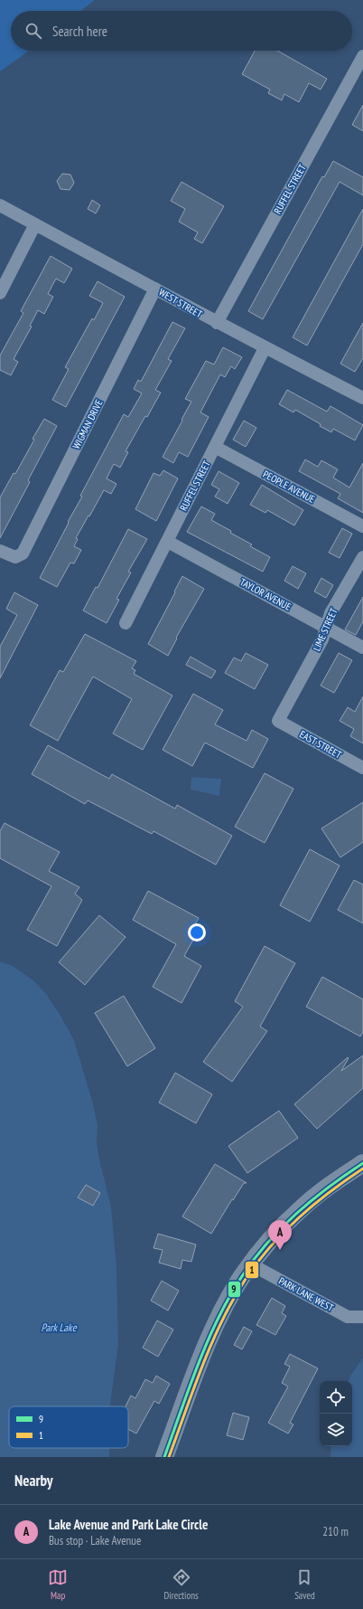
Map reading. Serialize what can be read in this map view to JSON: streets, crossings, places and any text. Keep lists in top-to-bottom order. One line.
{"streets":{"street":["RUFFEL STREET","WEST STREET","WIGMAN DRIVE","PEOPLE AVENUE","TAYLOR AVENUE","LIME STREET","EAST STREET","PARK LANE WEST"]},"crossings":[["RUFFEL STREET","WEST STREET"],["RUFFEL STREET","PEOPLE AVENUE"],["RUFFEL STREET","TAYLOR AVENUE"],["WEST STREET","WIGMAN DRIVE"],["TAYLOR AVENUE","LIME STREET"],["LIME STREET","EAST STREET"]],"water":["Park Lake"],"lines":["transit line 9","transit line 1"],"legend":["9","1"],"page":{"search":"Search here","pins":"A","heading":"Nearby","list":[{"mark":"A","name":"Lake Avenue and Park Lake Circle","note":"Bus stop · Lake Avenue","value":"210 m"}],"nav":["Map","Directions","Saved"]}}
